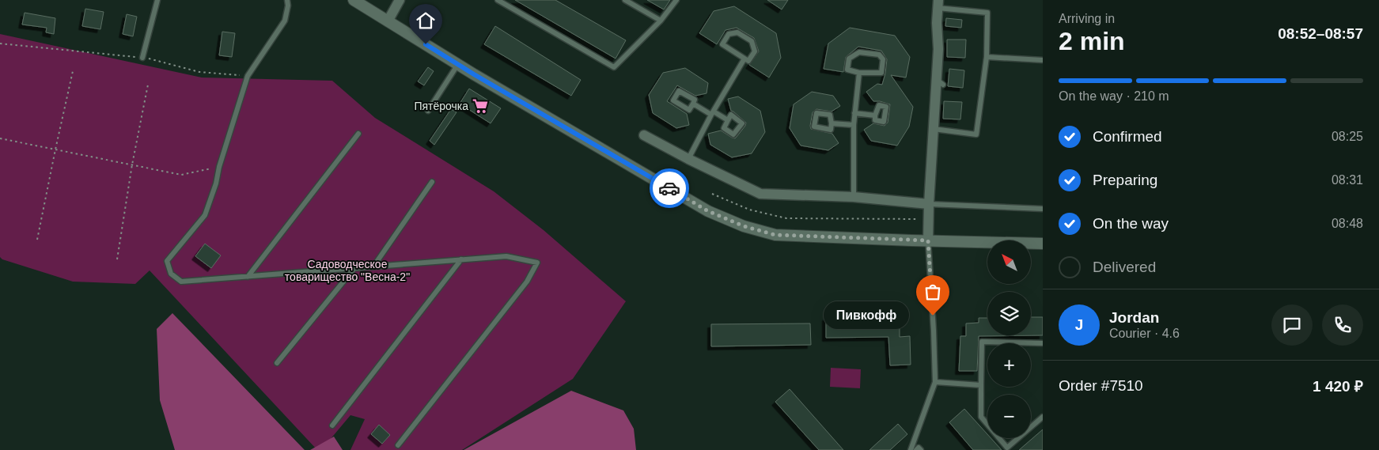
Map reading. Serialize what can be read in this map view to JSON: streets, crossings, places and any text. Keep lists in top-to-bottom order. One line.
{"parks":["Садоводческое товарищество \"Весна-2\""],"places":{"supermarket":["Пятёрочка"],"other":["Пивкофф"]},"north":"top left","page":{"heading":["2 min","Arriving in","08:52–08:57"],"panel":["Jordan","Courier · 4.6","Order #7510","1 420 ₽"],"bar":"On the way · 210 m","list":[["Confirmed","08:25"],["Preparing","08:31"],["On the way","08:48"],"Delivered"],"map_buttons":["+","−"],"bubble":"Пивкофф","round":"J"}}
